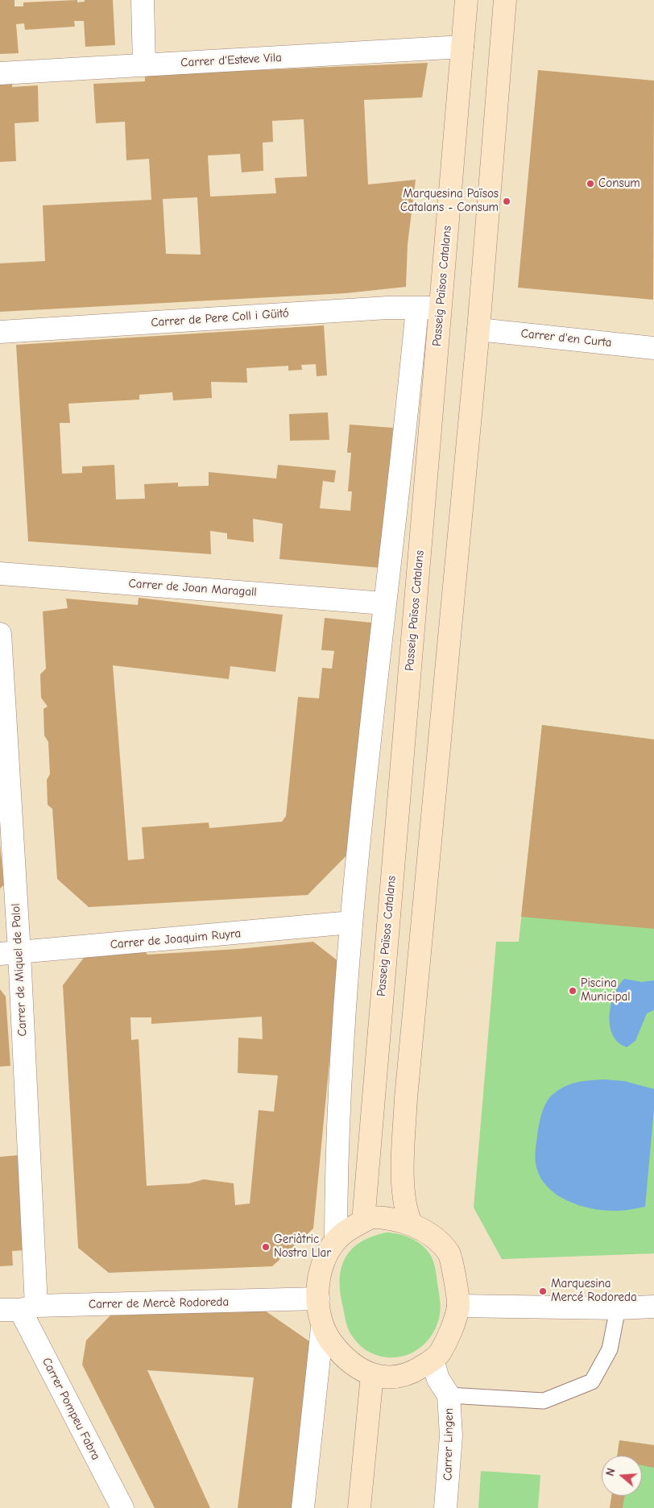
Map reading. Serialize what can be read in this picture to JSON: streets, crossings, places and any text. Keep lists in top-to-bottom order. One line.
{"streets":{"main road":["Passeig Països Catalans"],"street":["Carrer d'Esteve Vila","Carrer de Pere Coll i Güitó","Carrer d'en Curta","Carrer de Joan Maragall","Carrer de Joaquim Ruyra","Carrer de Miquel de Palol","Carrer de Mercè Rodoreda","Carrer Pompeu Fabra","Carrer Lingen"]},"crossings":[["Carrer d'Esteve Vila","Passeig Països Catalans"],["Passeig Països Catalans","Carrer de Pere Coll i Güitó"],["Passeig Països Catalans","Carrer de Joan Maragall"],["Passeig Països Catalans","Carrer de Joaquim Ruyra"],["Carrer de Joaquim Ruyra","Carrer de Miquel de Palol"],["Carrer de Miquel de Palol","Carrer de Mercè Rodoreda"],["Carrer de Miquel de Palol","Carrer Pompeu Fabra"],["Carrer de Mercè Rodoreda","Carrer Pompeu Fabra"]],"places":["Consum","Marquesina Països Catalans - Consum","Piscina Municipal","Geriàtric Nostra Llar","Marquesina Mercé Rodoreda"],"north":"left"}
